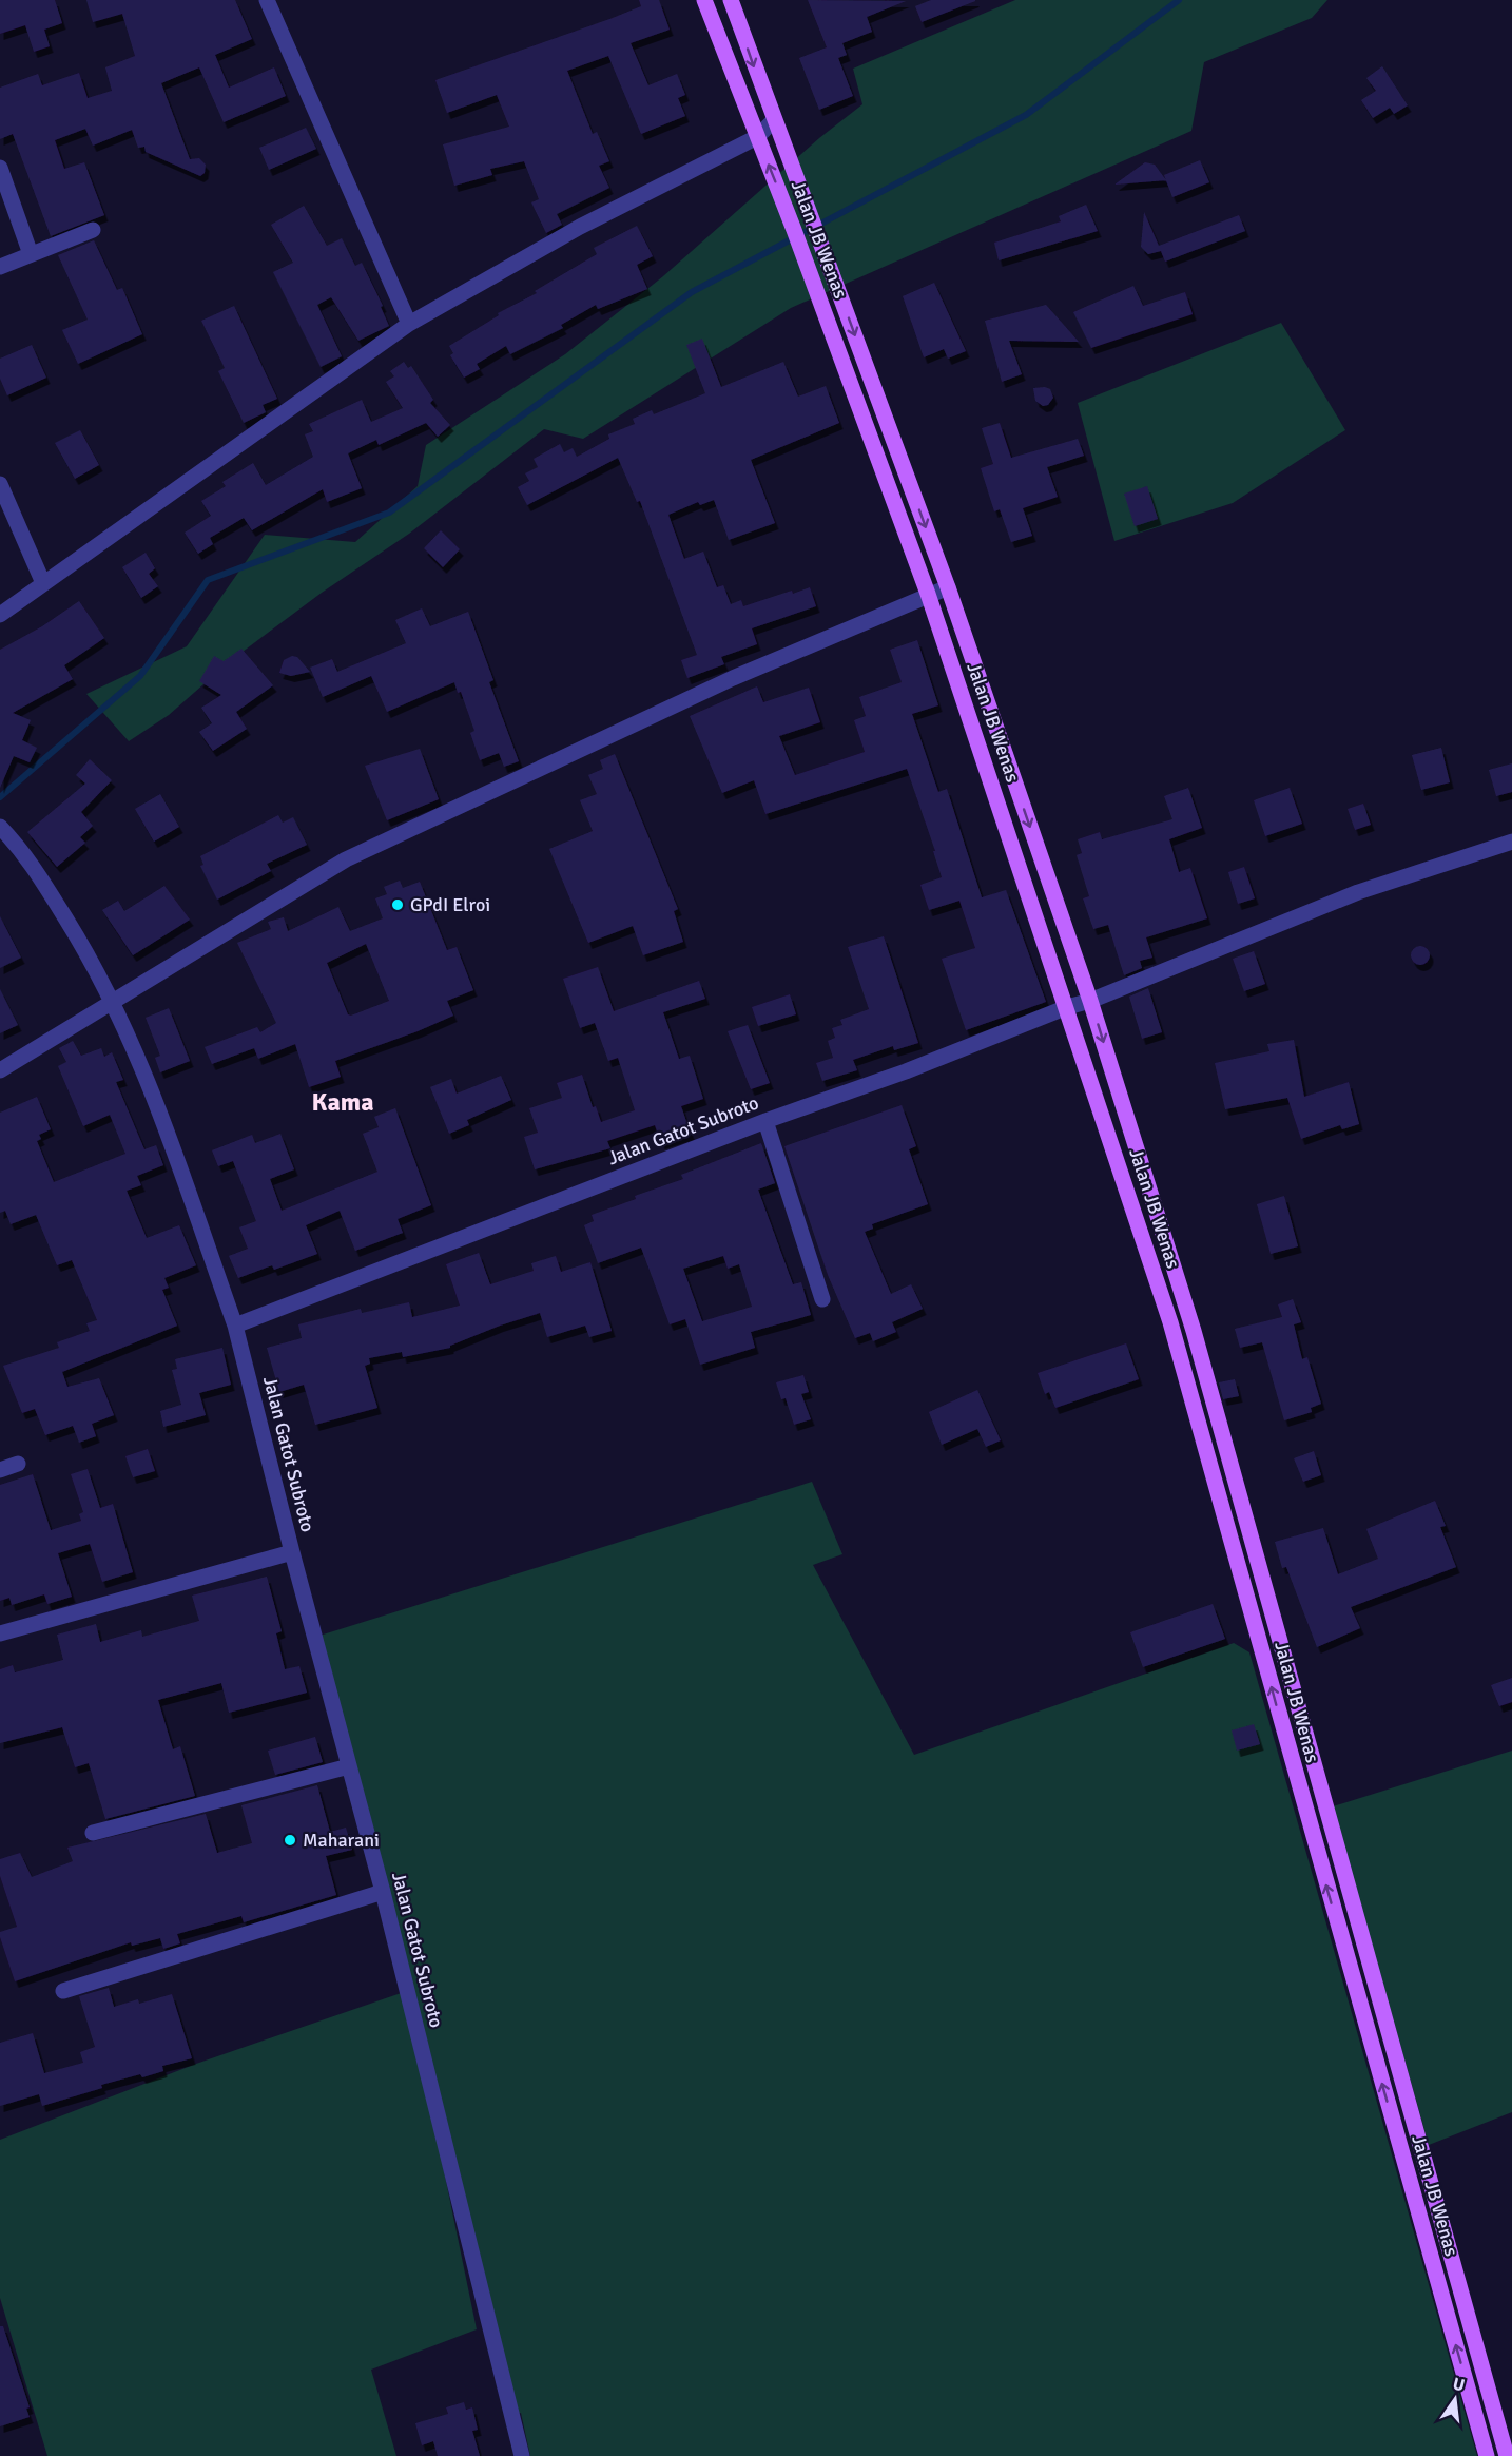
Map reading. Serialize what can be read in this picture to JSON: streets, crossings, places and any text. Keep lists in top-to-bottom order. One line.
{"streets":{"main road":["Jalan JB Wenas"],"street":["Jalan Gatot Subroto"]},"crossings":[["Jalan JB Wenas","Jalan Gatot Subroto"]],"districts":["Kama"],"places":["GPdI Elroi","Maharani"],"north":"top"}
